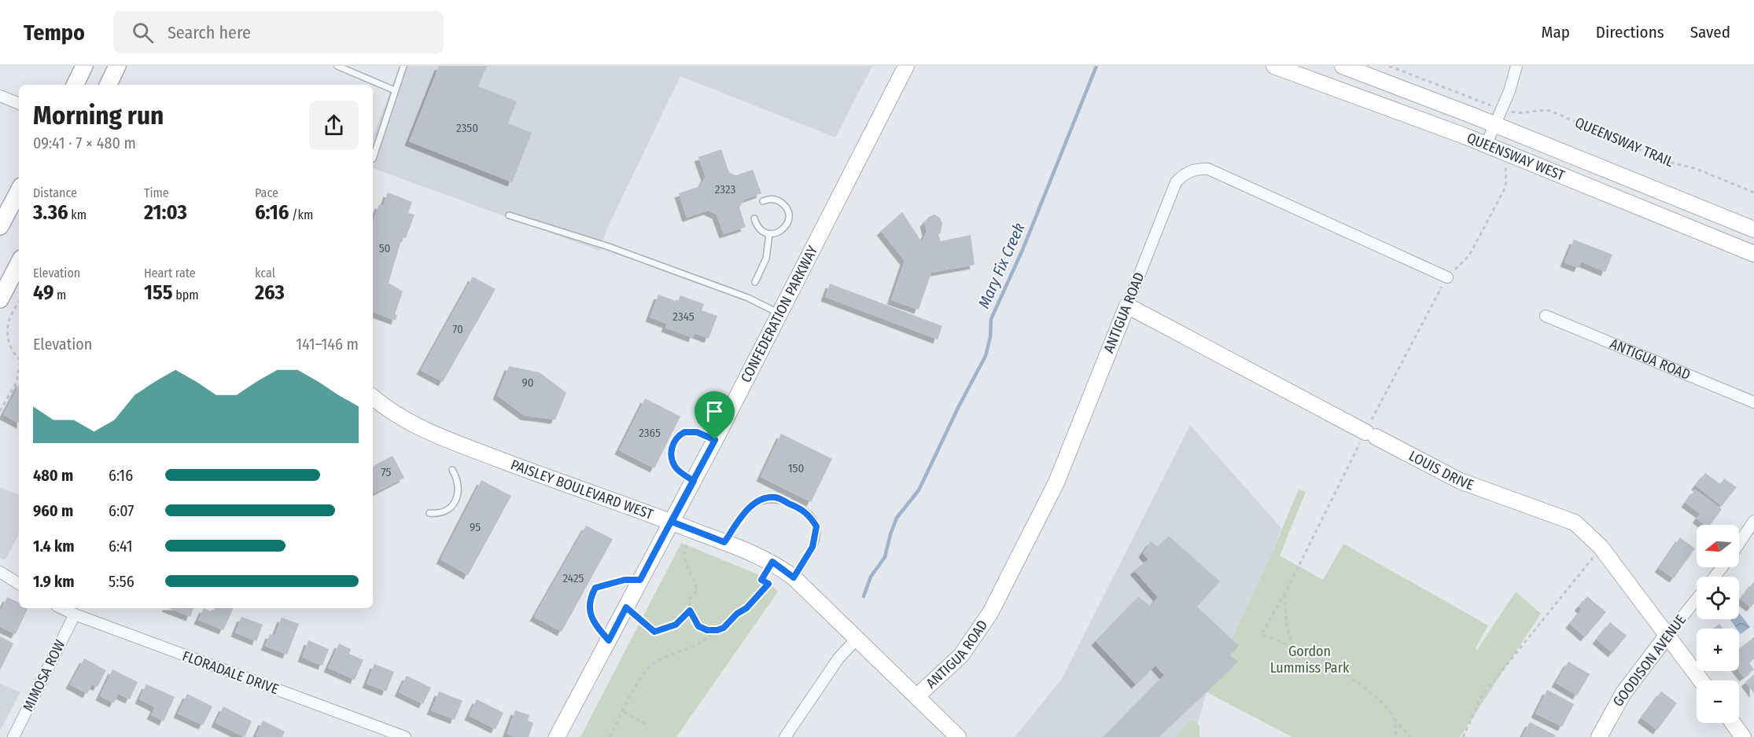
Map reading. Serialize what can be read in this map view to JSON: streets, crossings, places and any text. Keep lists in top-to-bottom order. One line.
{"streets":{"street":["QUEENSWAY WEST","ANTIGUA ROAD","CONFEDERATION PARKWAY","LOUIS DRIVE","PAISLEY BOULEVARD WEST","GOODISON AVENUE","FLORADALE DRIVE","MIMOSA ROW"],"path":["QUEENSWAY TRAIL"]},"crossings":[["ANTIGUA ROAD","LOUIS DRIVE"],["ANTIGUA ROAD","PAISLEY BOULEVARD WEST"],["CONFEDERATION PARKWAY","PAISLEY BOULEVARD WEST"],["LOUIS DRIVE","GOODISON AVENUE"],["FLORADALE DRIVE","MIMOSA ROW"]],"water":["Mary Fix Creek"],"parks":["Gordon Lummiss Park"],"house_numbers":["2350","2323","50","2345","70","90","2365","150","75","95","2425"],"north":"left","page":{"header":"Tempo","search":"Search here","nav":["Map","Directions","Saved"],"heading":["Morning run","09:41 · 7 × 480 m"],"stats":[["Distance","3.36 km"],["Time","21:03"],["Pace","6:16 /km"],["Elevation","49 m"],["Heart rate","155 bpm"],["kcal","263"]],"chart":["Elevation","141–146 m"],"list":[{"name":"480 m","note":"6:16"},{"name":"960 m","note":"6:07"},{"name":"1.4 km","note":"6:41"},{"name":"1.9 km","note":"5:56"}],"map_buttons":["+","−"]}}
